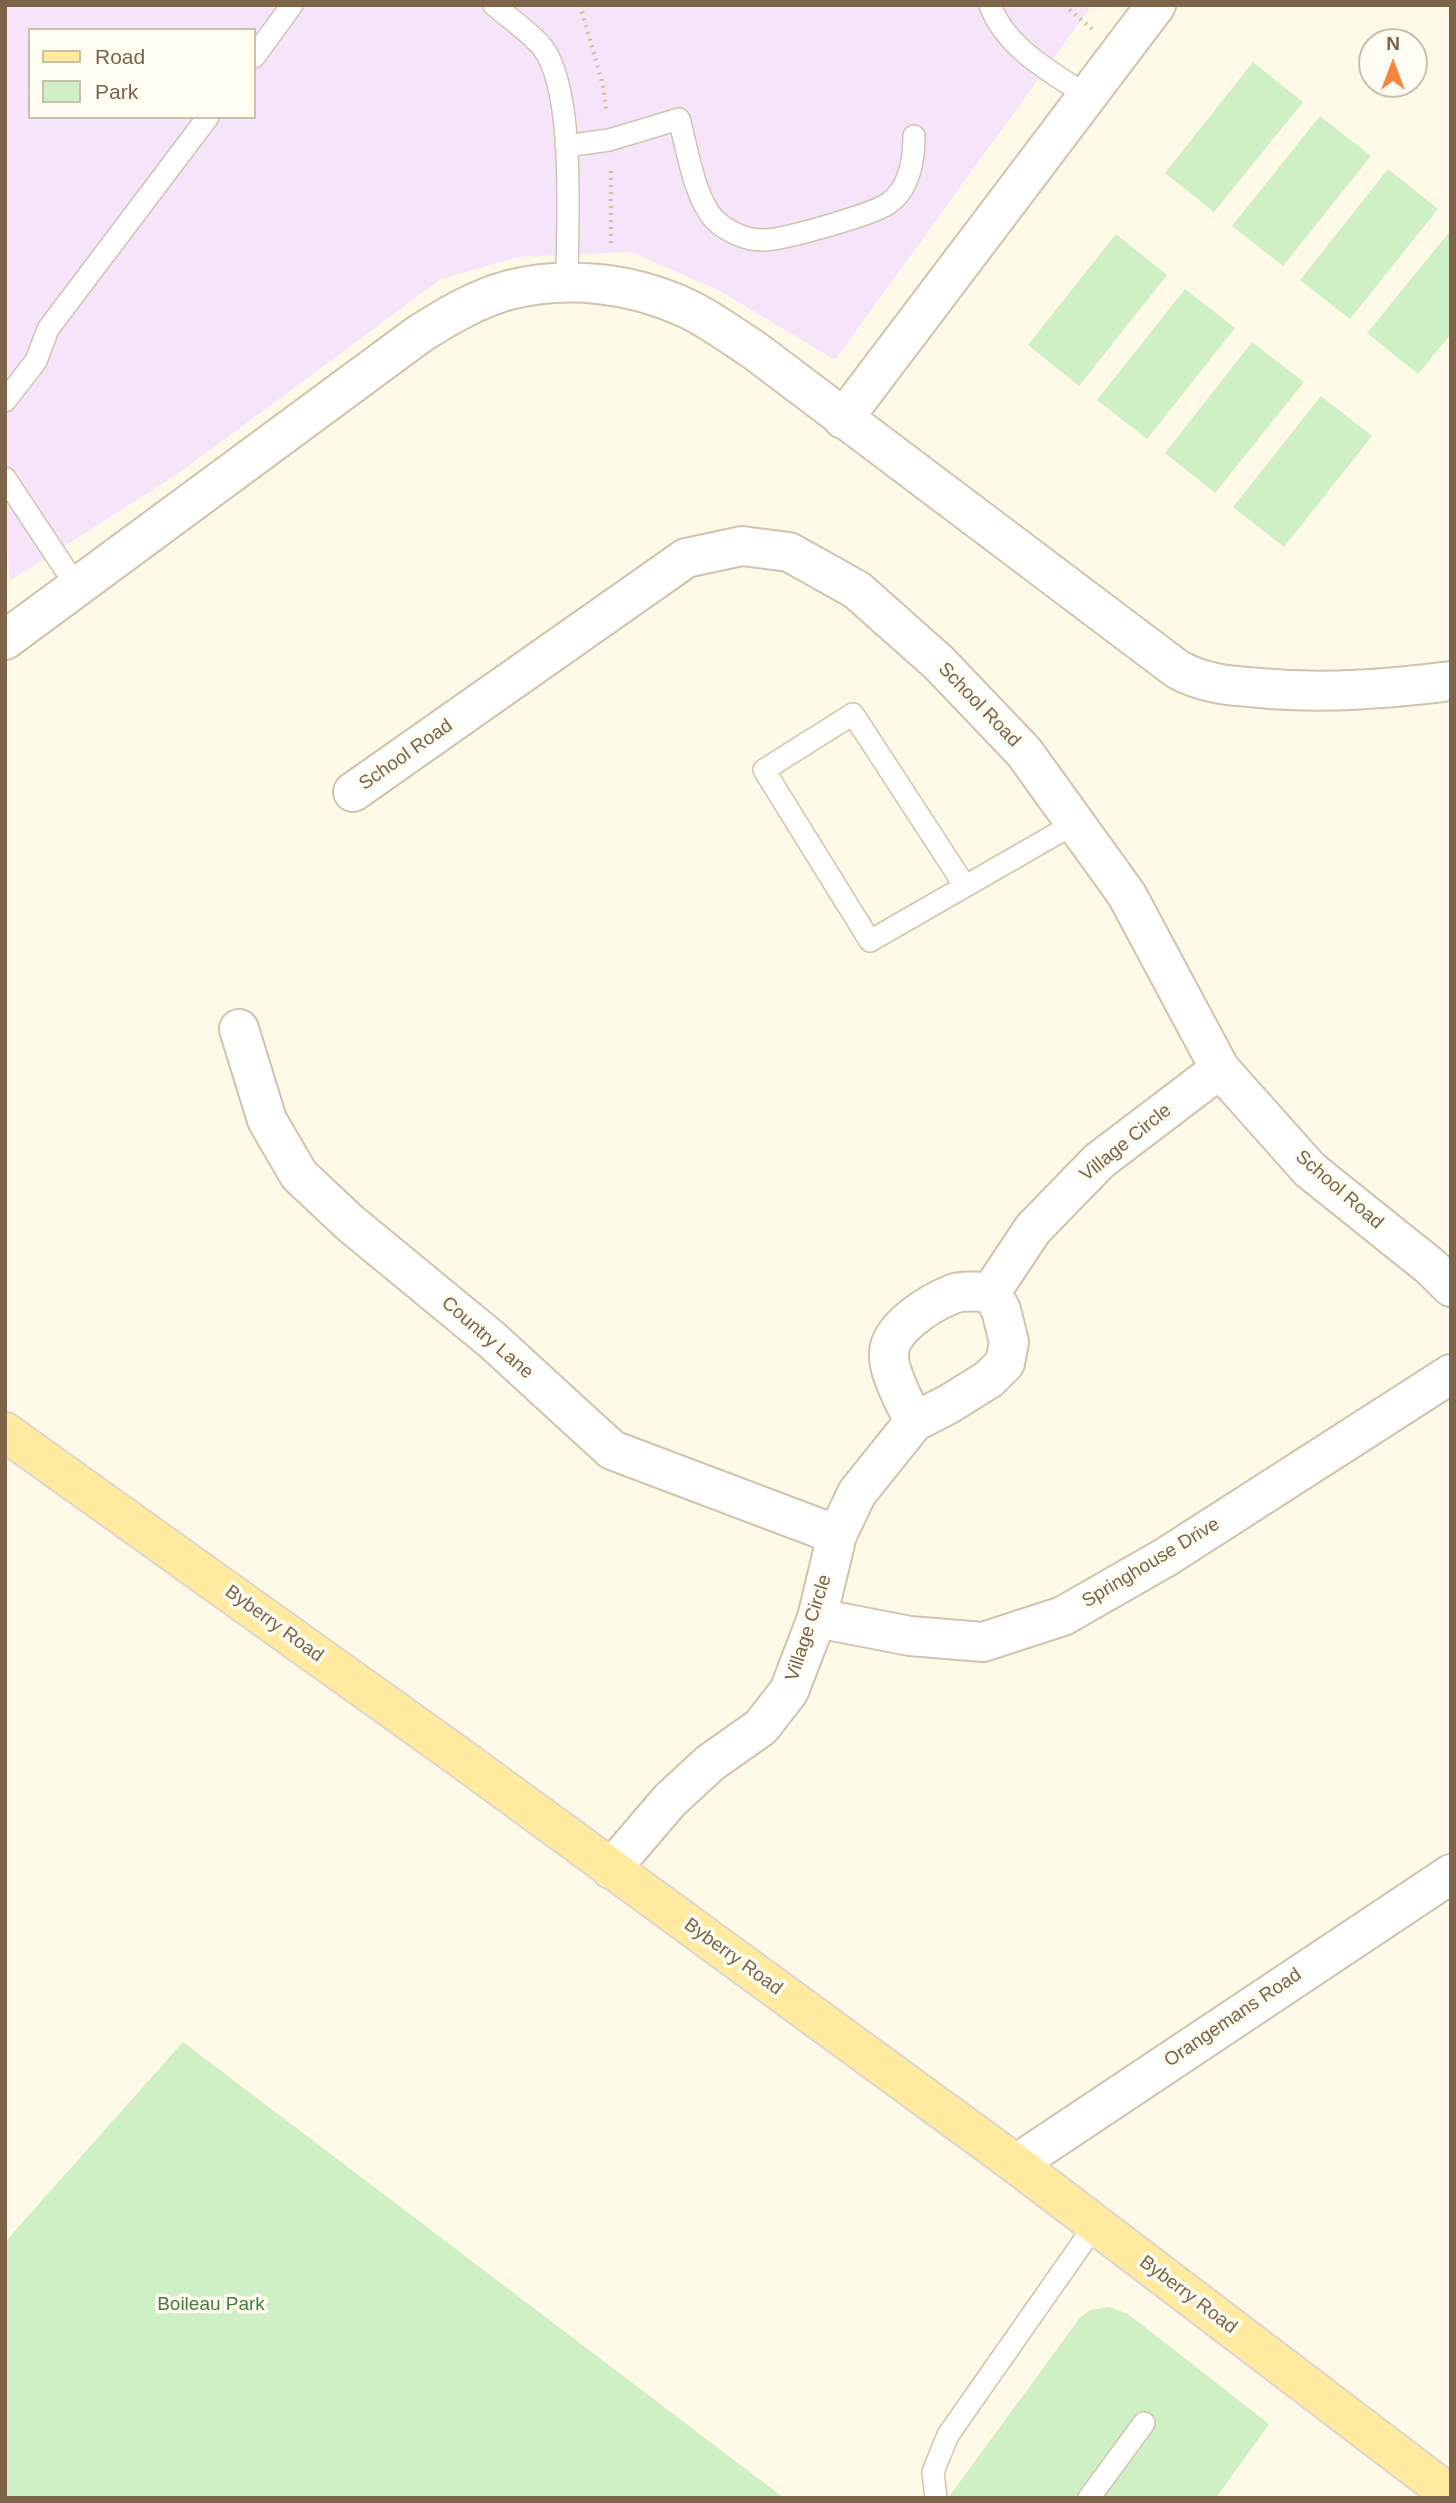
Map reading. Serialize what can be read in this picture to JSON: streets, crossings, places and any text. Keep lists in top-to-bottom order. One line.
{"streets":{"main road":["Byberry Road"],"street":["School Road","Village Circle","Country Lane","Springhouse Drive","Orangemans Road"]},"crossings":[["School Road","Village Circle"],["Village Circle","Country Lane"],["Village Circle","Springhouse Drive"],["Village Circle","Byberry Road"],["Byberry Road","Orangemans Road"]],"parks":["Boileau Park"],"legend":["Road","Park"],"north":"top"}
